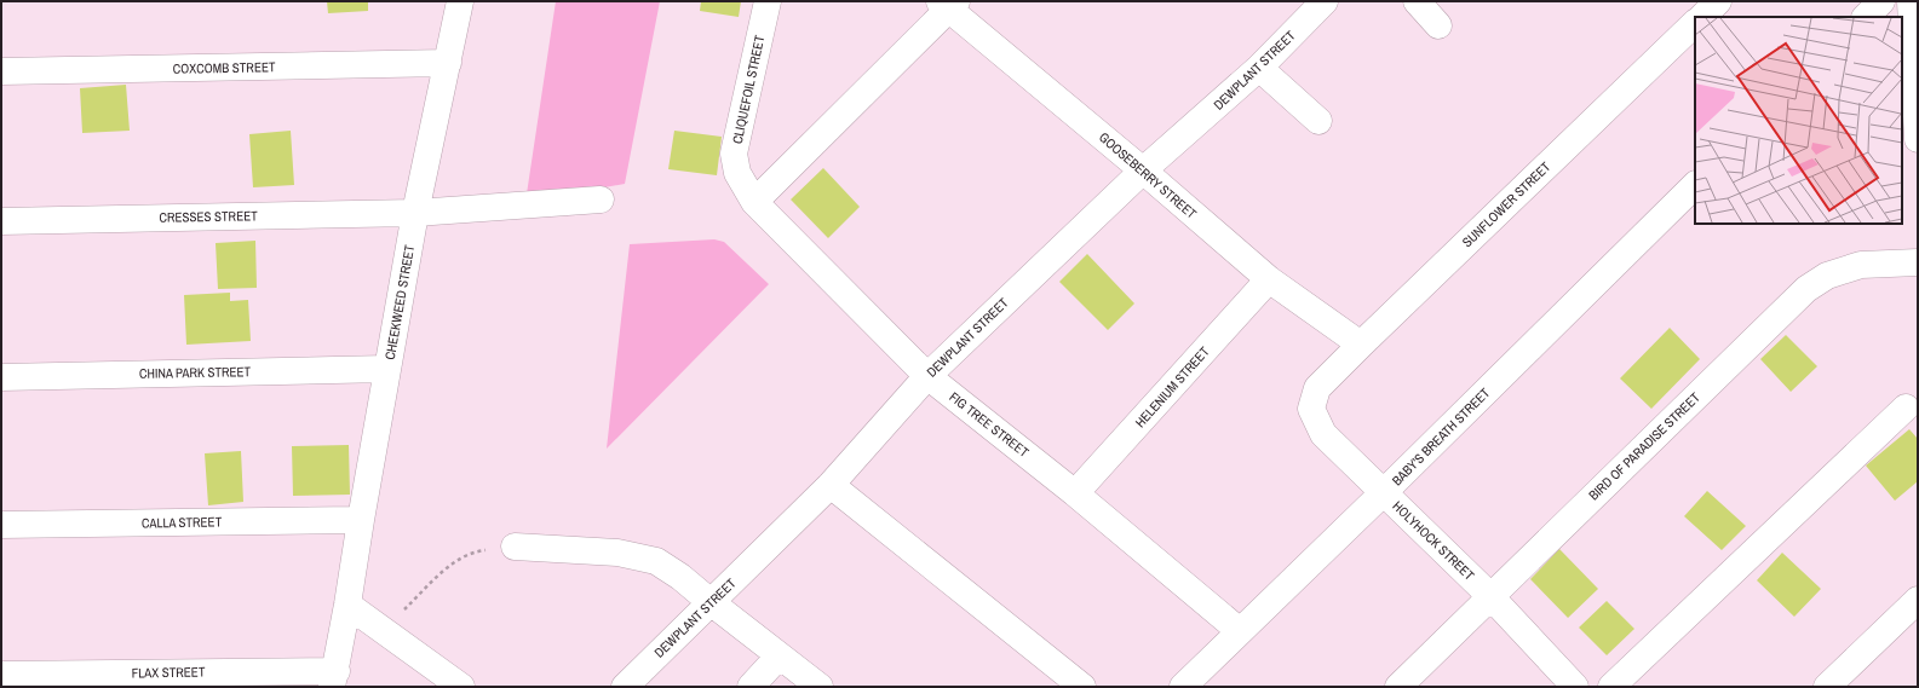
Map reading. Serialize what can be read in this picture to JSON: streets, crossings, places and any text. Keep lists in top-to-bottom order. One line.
{"streets":{"street":["COXCOMB STREET","DEWPLANT STREET","CLIQUEFOIL STREET","GOOSEBERRY STREET","SUNFLOWER STREET","CRESSES STREET","CHEEKWEED STREET","CHINA PARK STREET","HELENIUM STREET","FIG TREE STREET","BABY'S BREATH STREET","BIRD OF PARADISE STREET","CALLA STREET","HOLYHOCK STREET","FLAX STREET"]},"crossings":[["COXCOMB STREET","CHEEKWEED STREET"],["DEWPLANT STREET","GOOSEBERRY STREET"],["DEWPLANT STREET","FIG TREE STREET"],["CLIQUEFOIL STREET","FIG TREE STREET"],["GOOSEBERRY STREET","SUNFLOWER STREET"],["GOOSEBERRY STREET","HELENIUM STREET"],["SUNFLOWER STREET","HOLYHOCK STREET"],["CRESSES STREET","CHEEKWEED STREET"],["CHEEKWEED STREET","CHINA PARK STREET"],["CHEEKWEED STREET","CALLA STREET"],["CHEEKWEED STREET","FLAX STREET"],["HELENIUM STREET","FIG TREE STREET"],["FIG TREE STREET","BABY'S BREATH STREET"],["BABY'S BREATH STREET","HOLYHOCK STREET"],["BIRD OF PARADISE STREET","HOLYHOCK STREET"]]}
